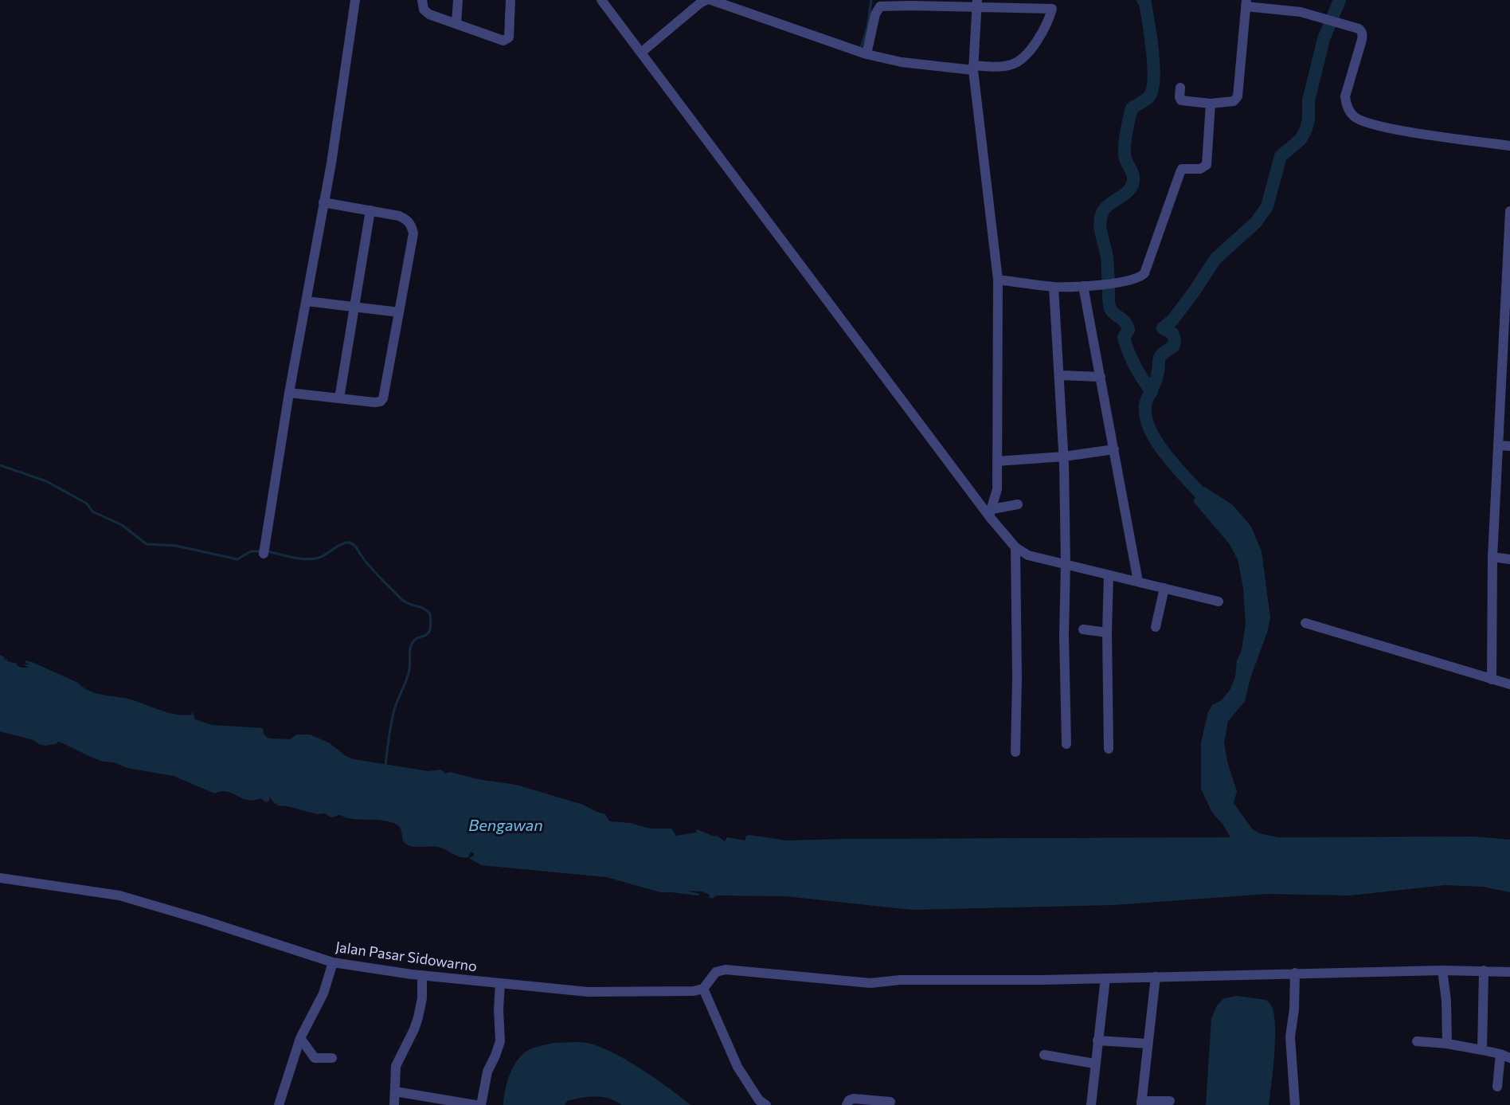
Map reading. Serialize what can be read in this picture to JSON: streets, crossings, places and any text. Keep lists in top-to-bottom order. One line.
{"streets":{"street":["Jalan Pasar Sidowarno"]},"water":["Bengawan"]}
